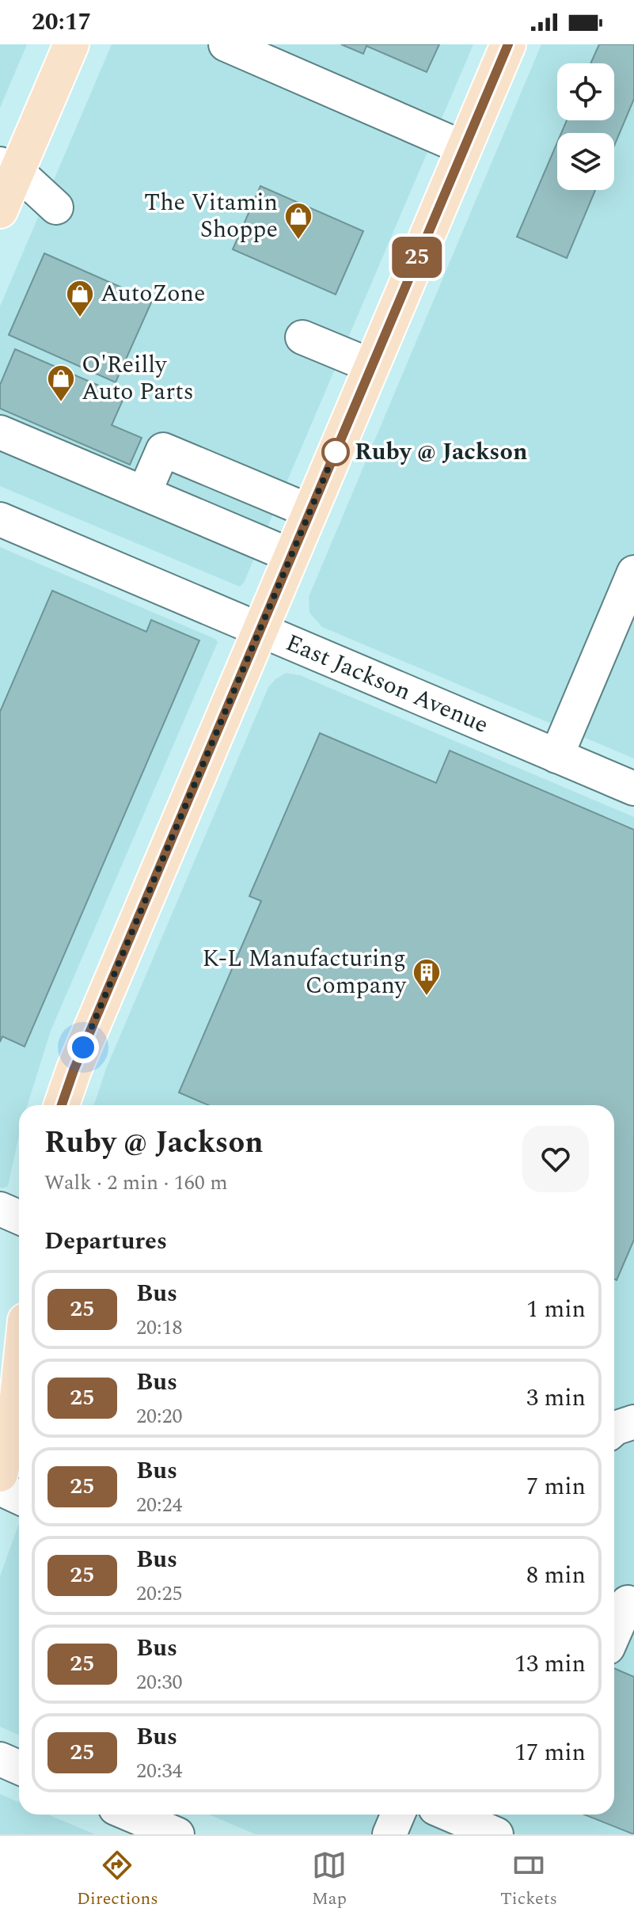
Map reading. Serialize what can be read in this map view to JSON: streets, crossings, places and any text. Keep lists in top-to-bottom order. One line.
{"streets":{"street":["East Jackson Avenue"]},"places":{"shop":["The Vitamin Shoppe","AutoZone","O'Reilly Auto Parts"],"other":["Ruby @ Jackson"],"building":["K-L Manufacturing Company"]},"lines":["bus line 25"],"page":{"status":"20:17","on_map":"25","heading":[["Ruby @ Jackson","Walk · 2 min · 160 m"],"Departures"],"list":[{"mark":"25","name":"Bus","note":"20:18","value":"1 min"},{"mark":"25","name":"Bus","note":"20:20","value":"3 min"},{"mark":"25","name":"Bus","note":"20:24","value":"7 min"},{"mark":"25","name":"Bus","note":"20:25","value":"8 min"},{"mark":"25","name":"Bus","note":"20:30","value":"13 min"},{"mark":"25","name":"Bus","note":"20:34","value":"17 min"}],"tabs":["Directions","Map","Tickets"]}}
